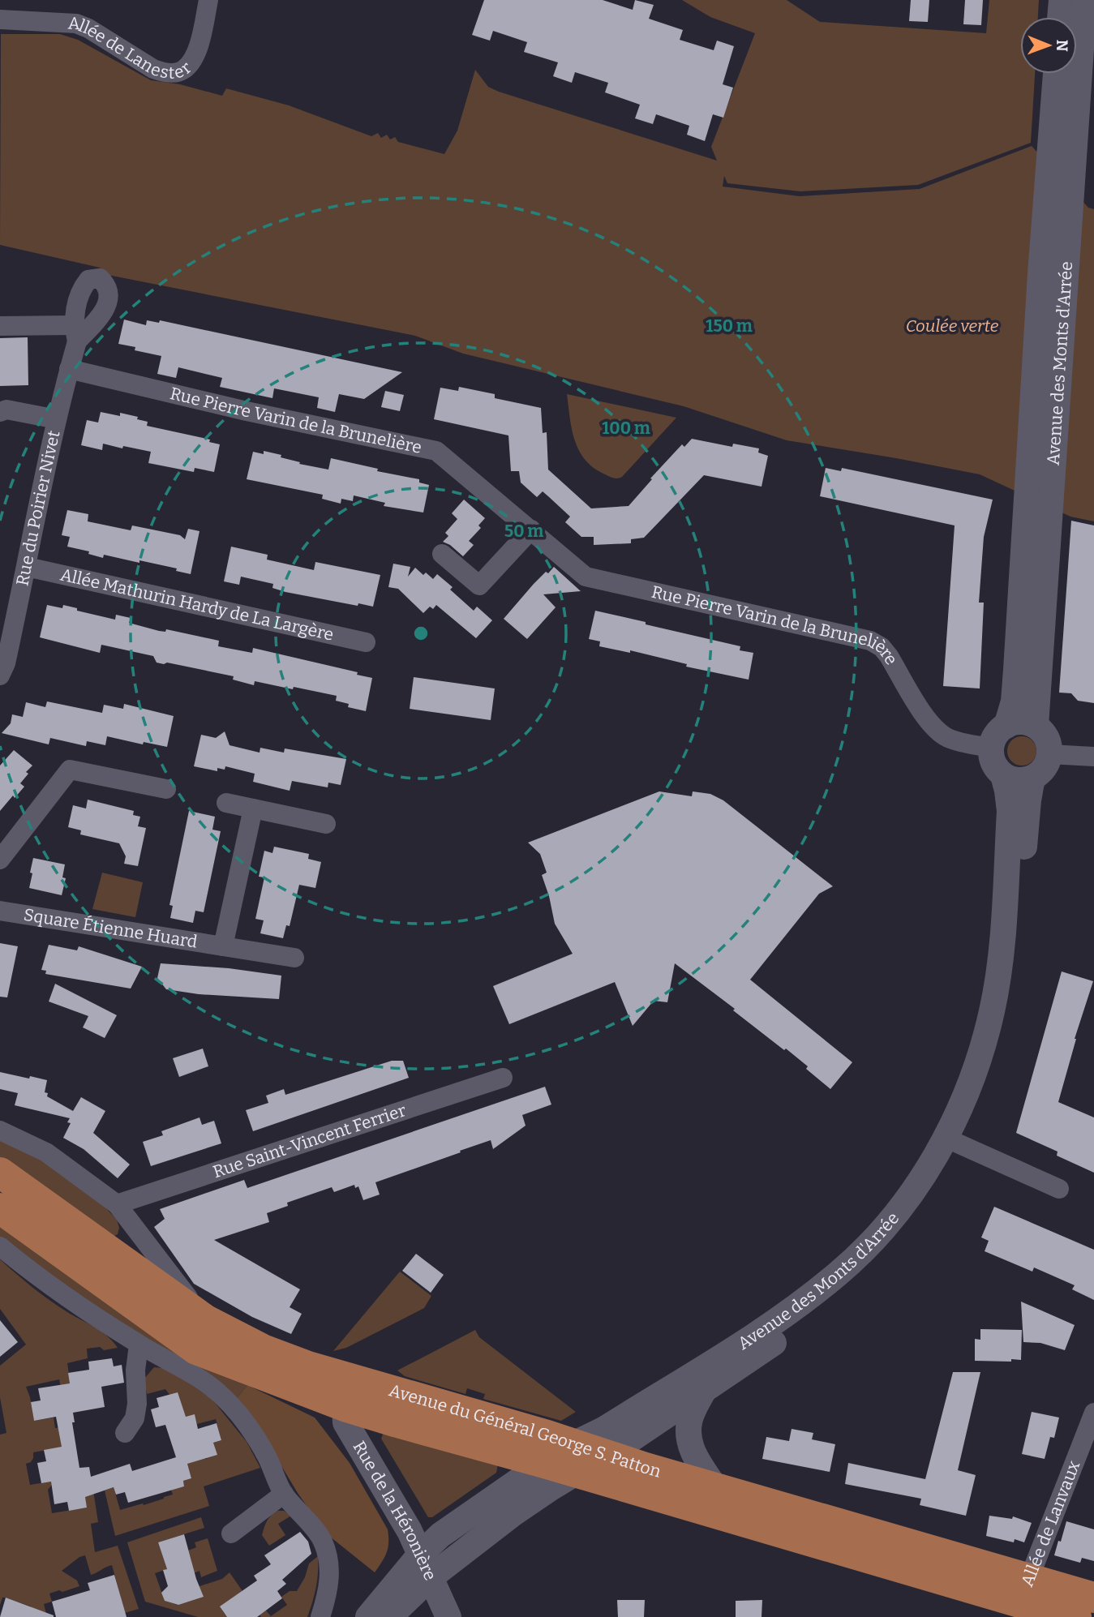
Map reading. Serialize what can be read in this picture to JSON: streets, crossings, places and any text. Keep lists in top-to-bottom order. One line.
{"streets":{"main road":["Avenue du Général George S. Patton"],"street":["Allée de Lanester","Avenue des Monts d'Arrée","Rue Pierre Varin de la Brunelière","Rue du Poirier Nivet","Allée Mathurin Hardy de La Largère","Square Étienne Huard","Rue Saint-Vincent Ferrier","Rue de la Héronière","Allée de Lanvaux"]},"crossings":[["Avenue des Monts d'Arrée","Rue Pierre Varin de la Brunelière"],["Avenue des Monts d'Arrée","Avenue du Général George S. Patton"],["Avenue des Monts d'Arrée","Rue de la Héronière"],["Rue Pierre Varin de la Brunelière","Rue du Poirier Nivet"],["Rue du Poirier Nivet","Allée Mathurin Hardy de La Largère"],["Avenue du Général George S. Patton","Rue de la Héronière"],["Avenue du Général George S. Patton","Allée de Lanvaux"]],"parks":["Coulée verte"],"north":"right","rings":["150 m","100 m","50 m"]}
